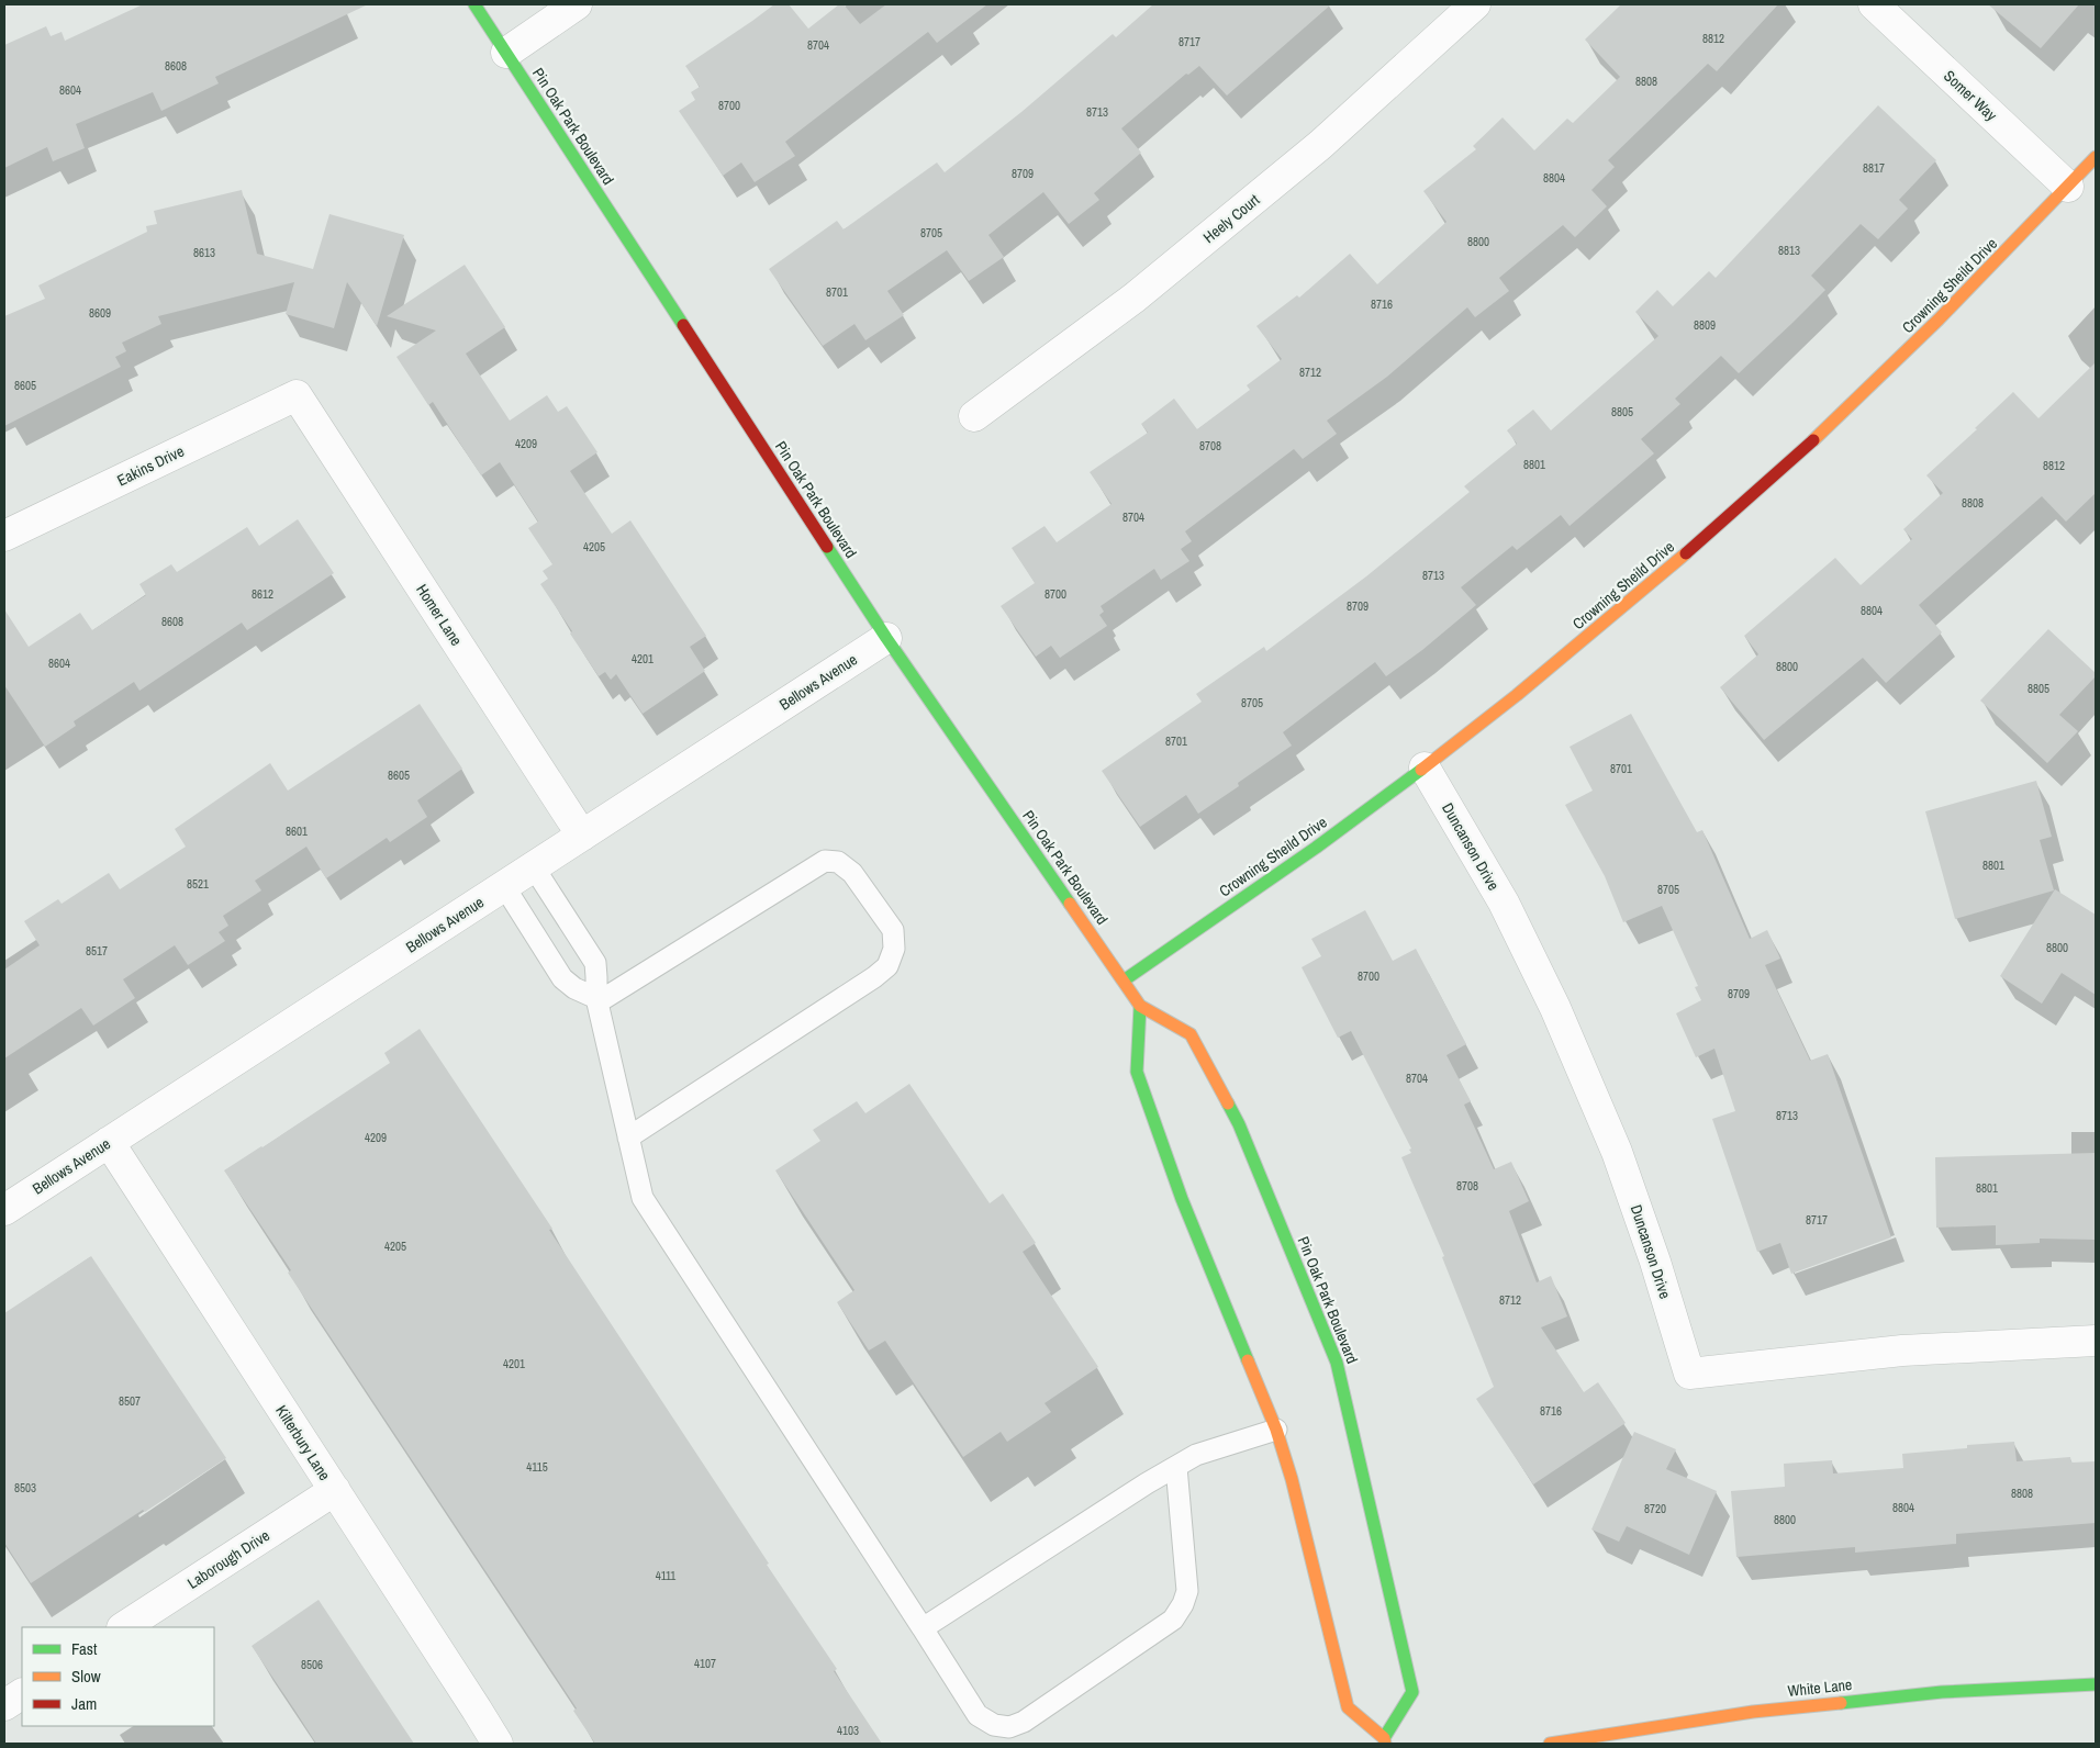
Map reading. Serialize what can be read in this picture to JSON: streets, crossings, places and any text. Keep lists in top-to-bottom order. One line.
{"streets":{"street":["Somer Way","Pin Oak Park Boulevard","Heely Court","Crowning Sheild Drive","Eakins Drive","Homer Lane","Bellows Avenue","Duncanson Drive","Kilterbury Lane","Laborough Drive","White Lane"]},"crossings":[["Somer Way","Crowning Sheild Drive"],["Pin Oak Park Boulevard","Crowning Sheild Drive"],["Pin Oak Park Boulevard","Bellows Avenue"],["Crowning Sheild Drive","Duncanson Drive"],["Eakins Drive","Homer Lane"],["Homer Lane","Bellows Avenue"],["Bellows Avenue","Kilterbury Lane"],["Kilterbury Lane","Laborough Drive"]],"house_numbers":["8812","8717","8704","8608","8808","8604","8700","8713","8817","8709","8804","8705","8800","8813","8613","8701","8716","8609","8809","8712","8605","8805","4209","8708","8801","8812","8808","8704","4205","8713","8612","8700","8709","8804","8608","4201","8604","8800","8805","8705","8701","8701","8605","8601","8801","8521","8705","8800","8517","8700","8709","8704","8713","4209","8708","8801","8717","4205","8712","4201","8507","8716","4115","8503","8808","8804","8720","8800","4111","4107","8506","4103"],"legend":["Fast","Slow","Jam"]}
